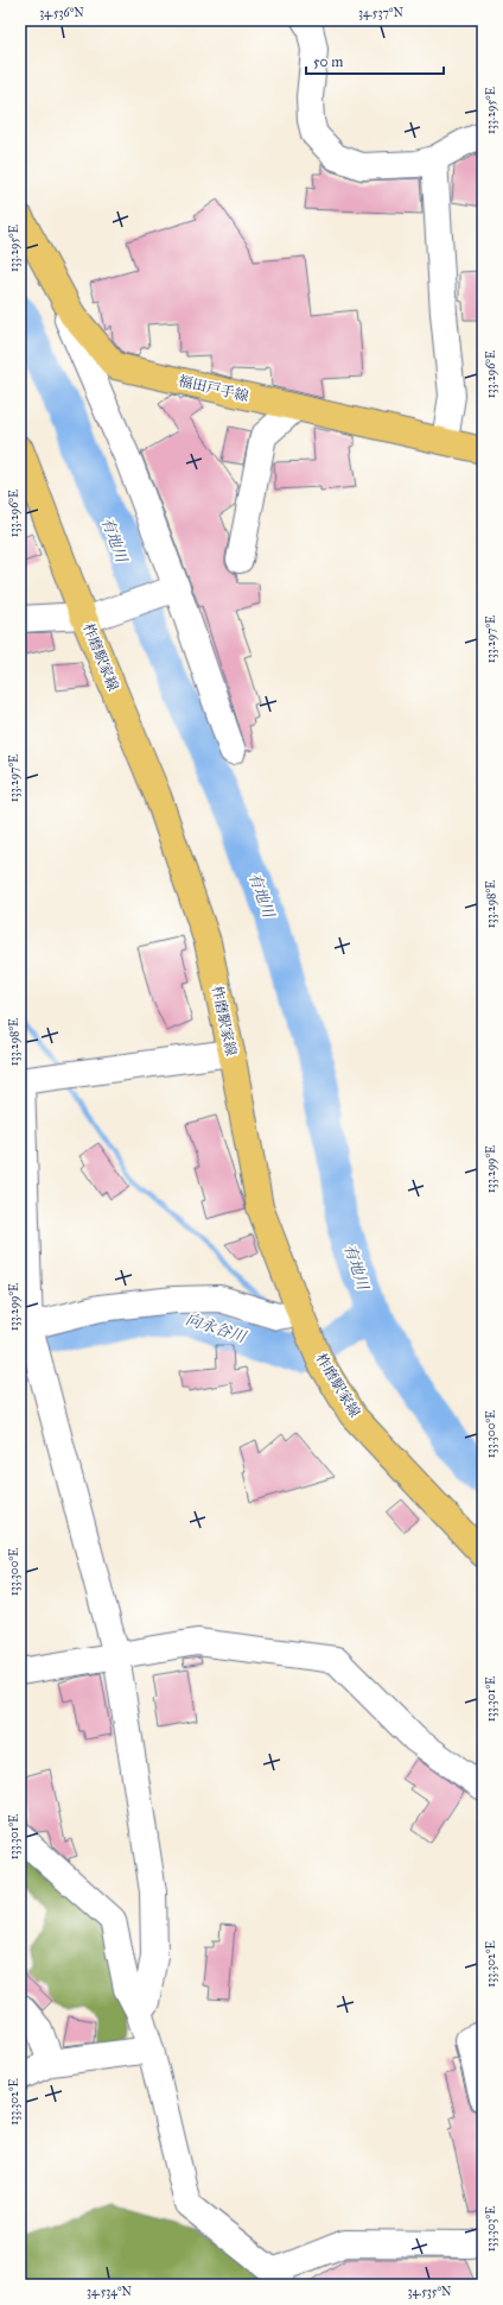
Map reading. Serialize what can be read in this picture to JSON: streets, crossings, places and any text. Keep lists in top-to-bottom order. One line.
{"streets":{"main road":["福田戸手線","柞磨駅家線"]},"water":["有地川","向永谷川"],"scale_bar":"50 m","coordinates":["34.536°N","34.537°N","133.295°E","133.296°E","133.297°E","133.298°E","133.299°E","133.300°E","133.301°E","133.302°E","133.303°E","34.534°N","34.535°N"]}
